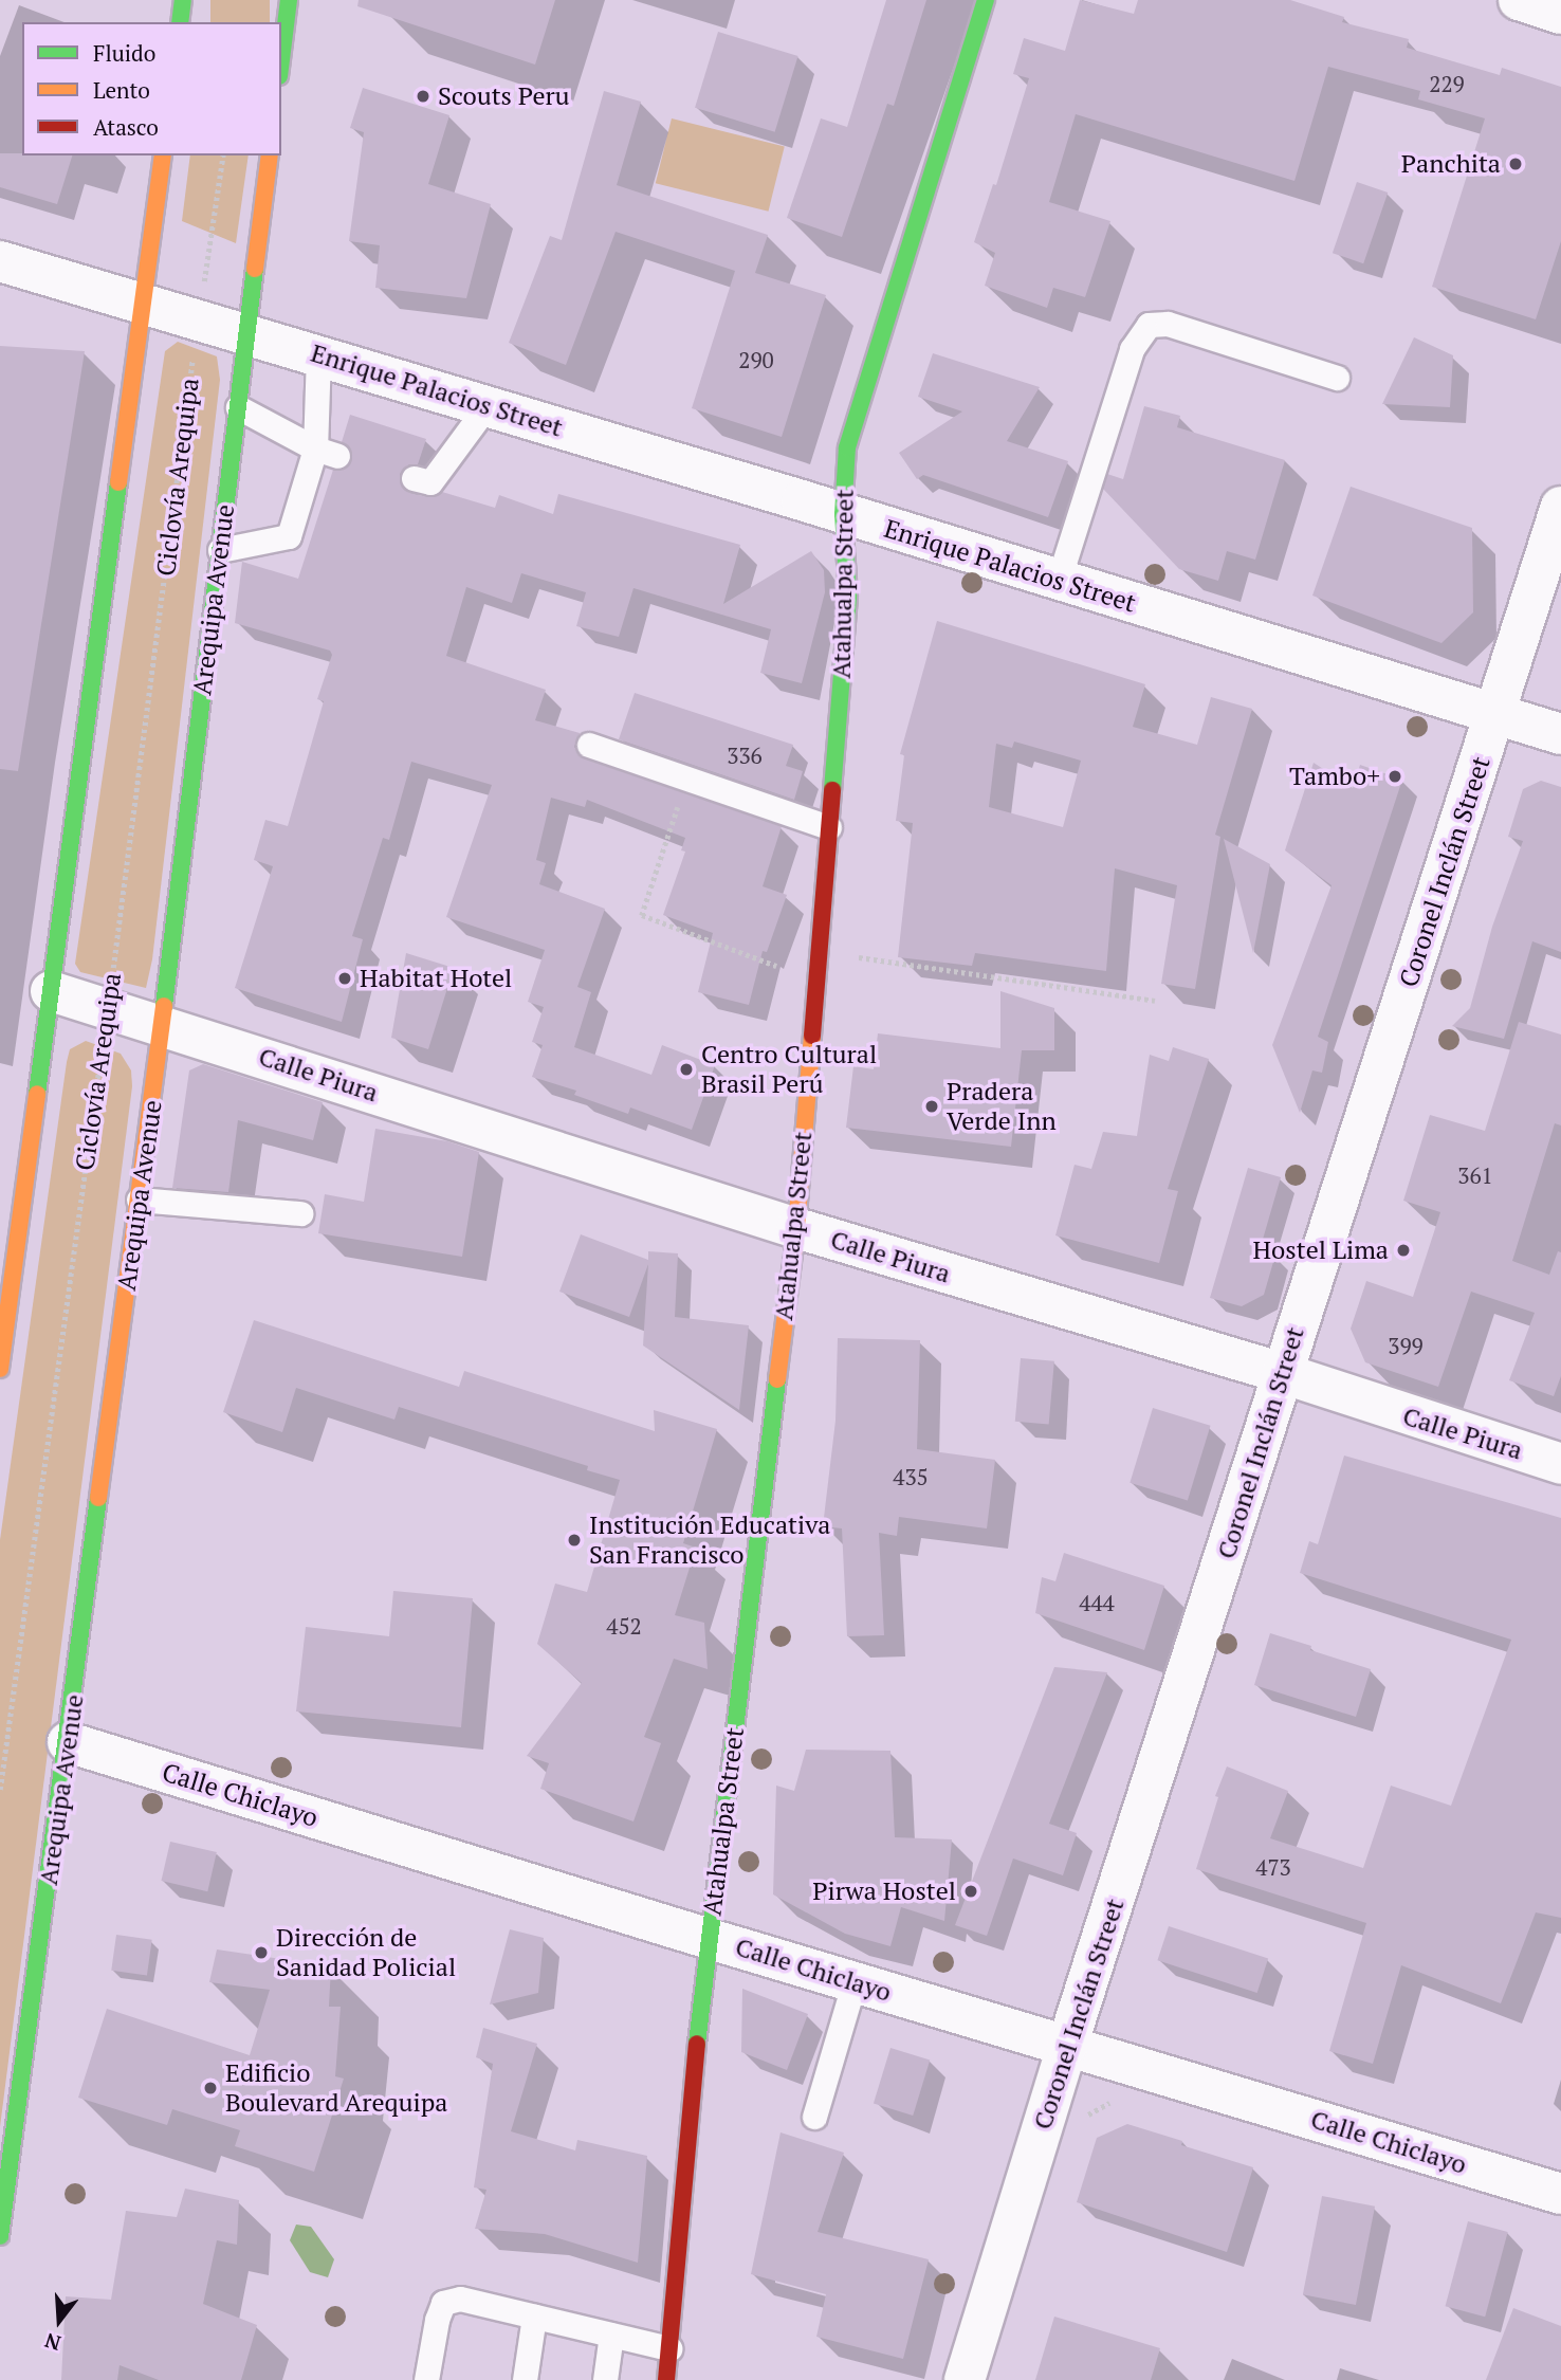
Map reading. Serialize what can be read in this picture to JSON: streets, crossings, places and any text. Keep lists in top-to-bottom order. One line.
{"streets":{"main road":["Atahualpa Street","Arequipa Avenue"],"street":["Enrique Palacios Street","Coronel Inclán Street","Calle Piura","Calle Chiclayo"],"path":["Ciclovía Arequipa"]},"crossings":[["Enrique Palacios Street","Atahualpa Street"],["Enrique Palacios Street","Arequipa Avenue"],["Enrique Palacios Street","Coronel Inclán Street"],["Ciclovía Arequipa","Calle Piura"],["Atahualpa Street","Calle Piura"],["Atahualpa Street","Calle Chiclayo"],["Arequipa Avenue","Calle Piura"],["Arequipa Avenue","Calle Chiclayo"],["Coronel Inclán Street","Calle Piura"],["Coronel Inclán Street","Calle Chiclayo"]],"places":["Scouts Peru","Panchita","Tambo+","Habitat Hotel","Centro Cultural Brasil Perú","Pradera Verde Inn","Hostel Lima","Institución Educativa San Francisco","Pirwa Hostel","Dirección de Sanidad Policial","Edificio Boulevard Arequipa"],"house_numbers":["229","290","336","361","399","435","444","452","473"],"legend":["Fluido","Lento","Atasco"],"north":"bottom"}
